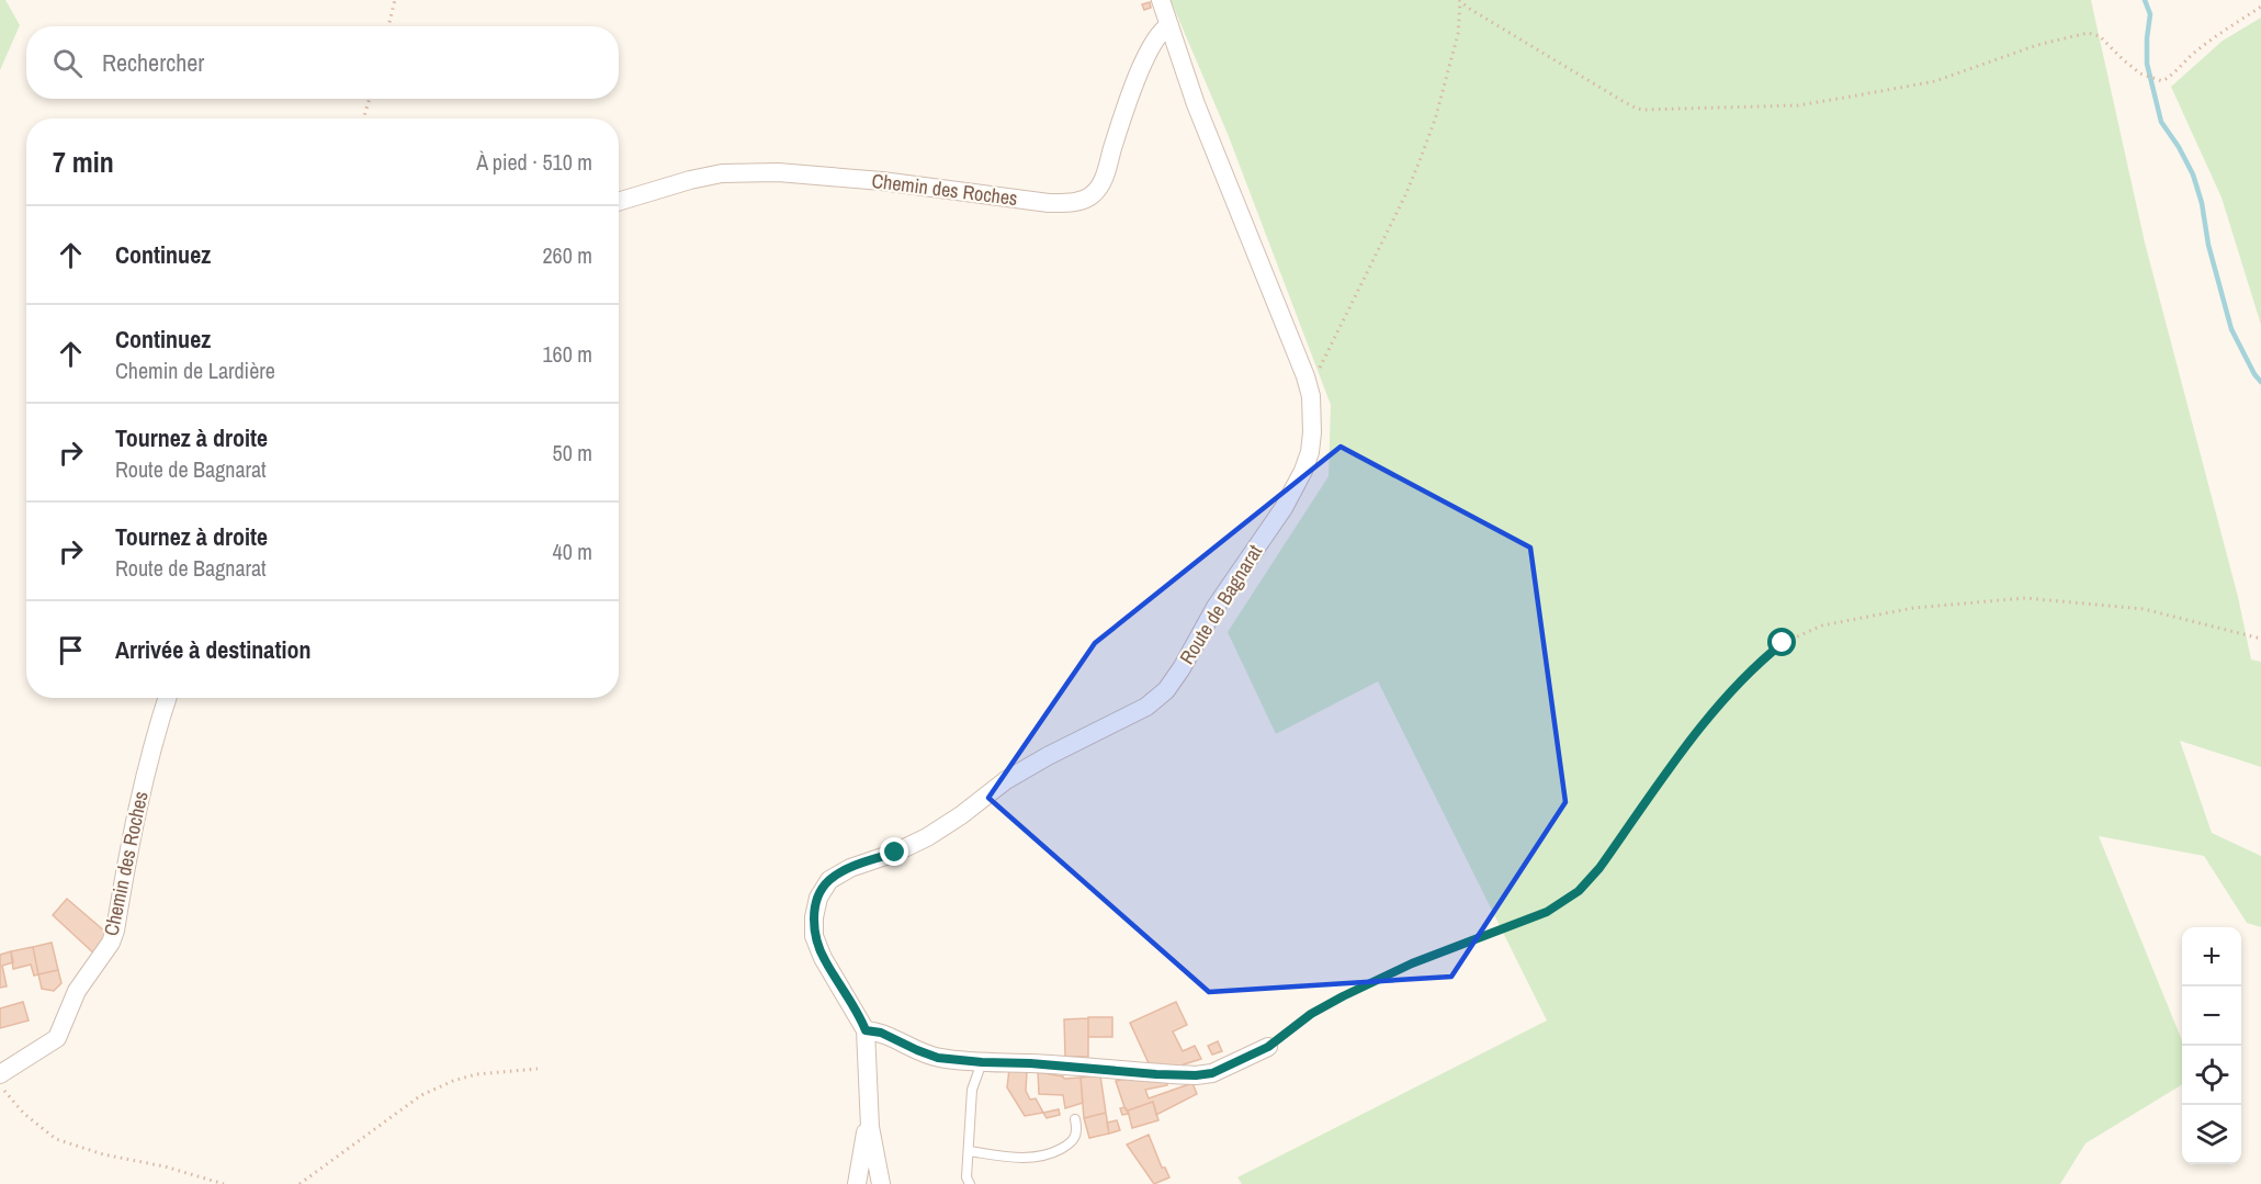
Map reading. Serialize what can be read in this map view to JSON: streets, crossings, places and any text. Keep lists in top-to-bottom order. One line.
{"streets":{"street":["Chemin des Roches","Route de Bagnarat"]},"crossings":[["Chemin des Roches","Route de Bagnarat"]],"page":{"search":"Rechercher","heading":["7 min","À pied · 510 m"],"list":[["Continuez","260 m"],["Continuez","Chemin de Lardière","160 m"],["Tournez à droite","Route de Bagnarat","50 m"],["Tournez à droite","Route de Bagnarat","40 m"],"Arrivée à destination"],"map_buttons":["+","−"]}}
